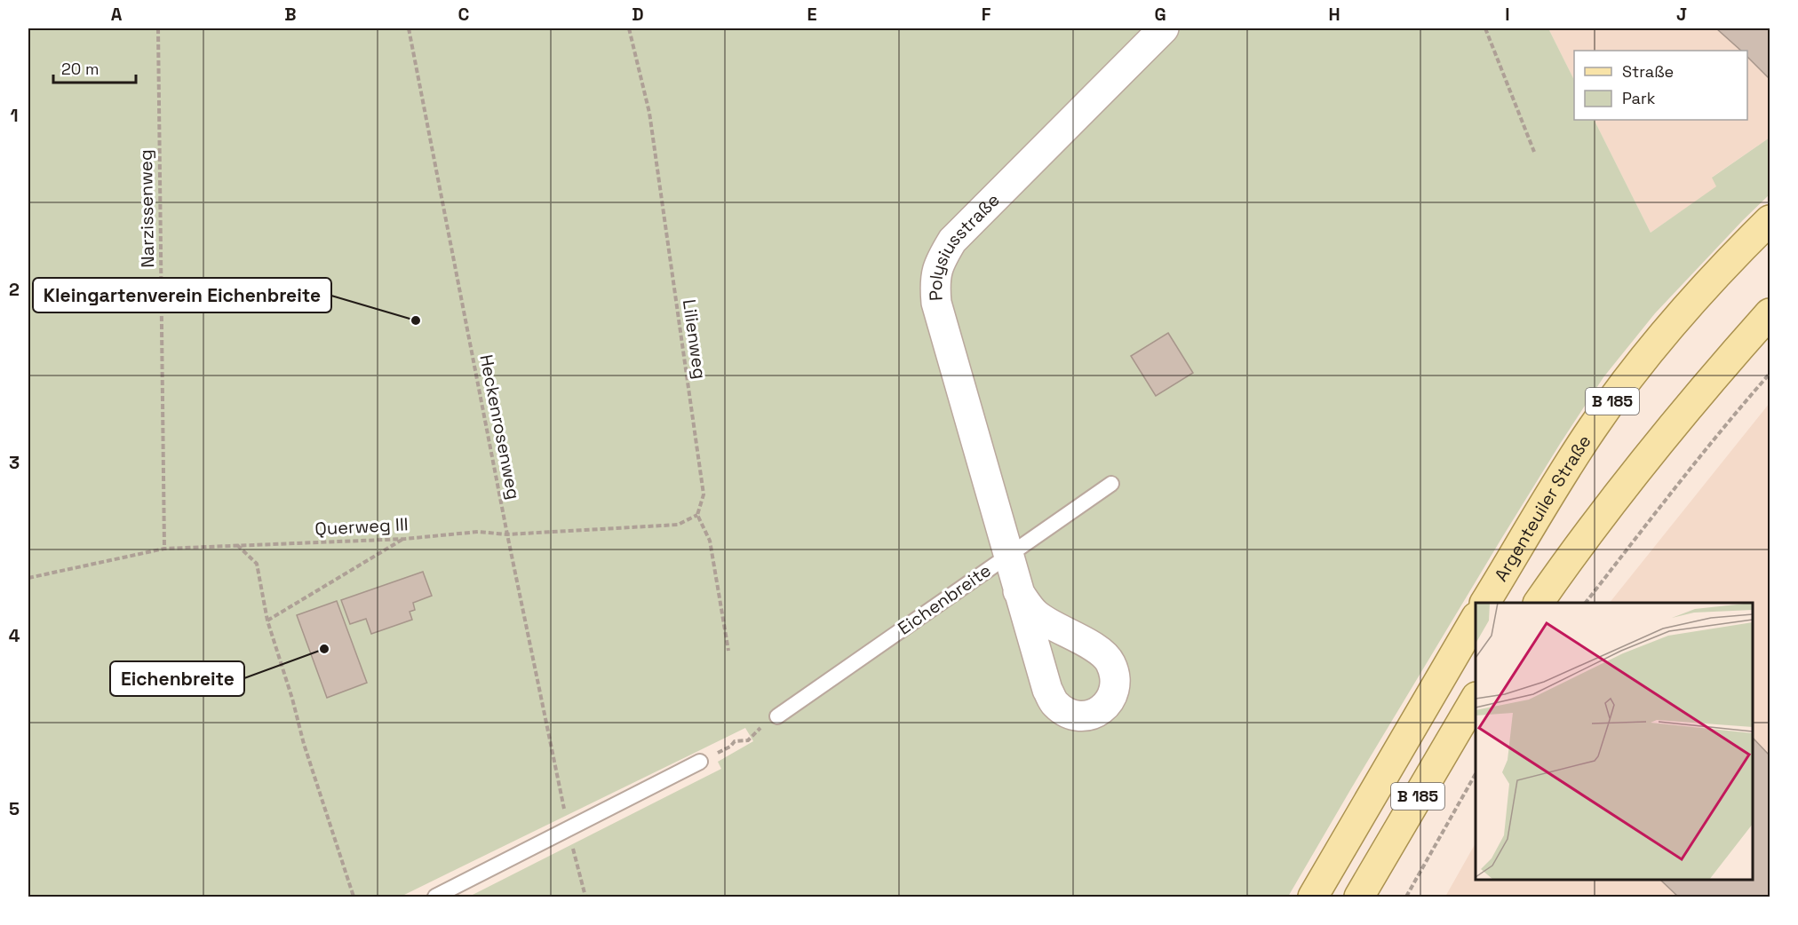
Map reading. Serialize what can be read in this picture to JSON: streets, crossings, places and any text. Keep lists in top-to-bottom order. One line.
{"streets":{"main road":["B 185","Argenteuiler Straße"],"street":["Polysiusstraße"],"lane":["Eichenbreite"],"path":["Narzissenweg","Lilienweg","Heckenrosenweg","Querweg III"]},"crossings":[["Narzissenweg","Querweg III"],["Polysiusstraße","Eichenbreite"],["Lilienweg","Querweg III"],["Heckenrosenweg","Querweg III"]],"places":["Kleingartenverein Eichenbreite","Eichenbreite"],"legend":["Straße","Park"],"scale_bar":"20 m","grid":{"columns":["A","B","C","D","E","F","G","H","I","J"],"rows":["1","2","3","4","5"]}}
